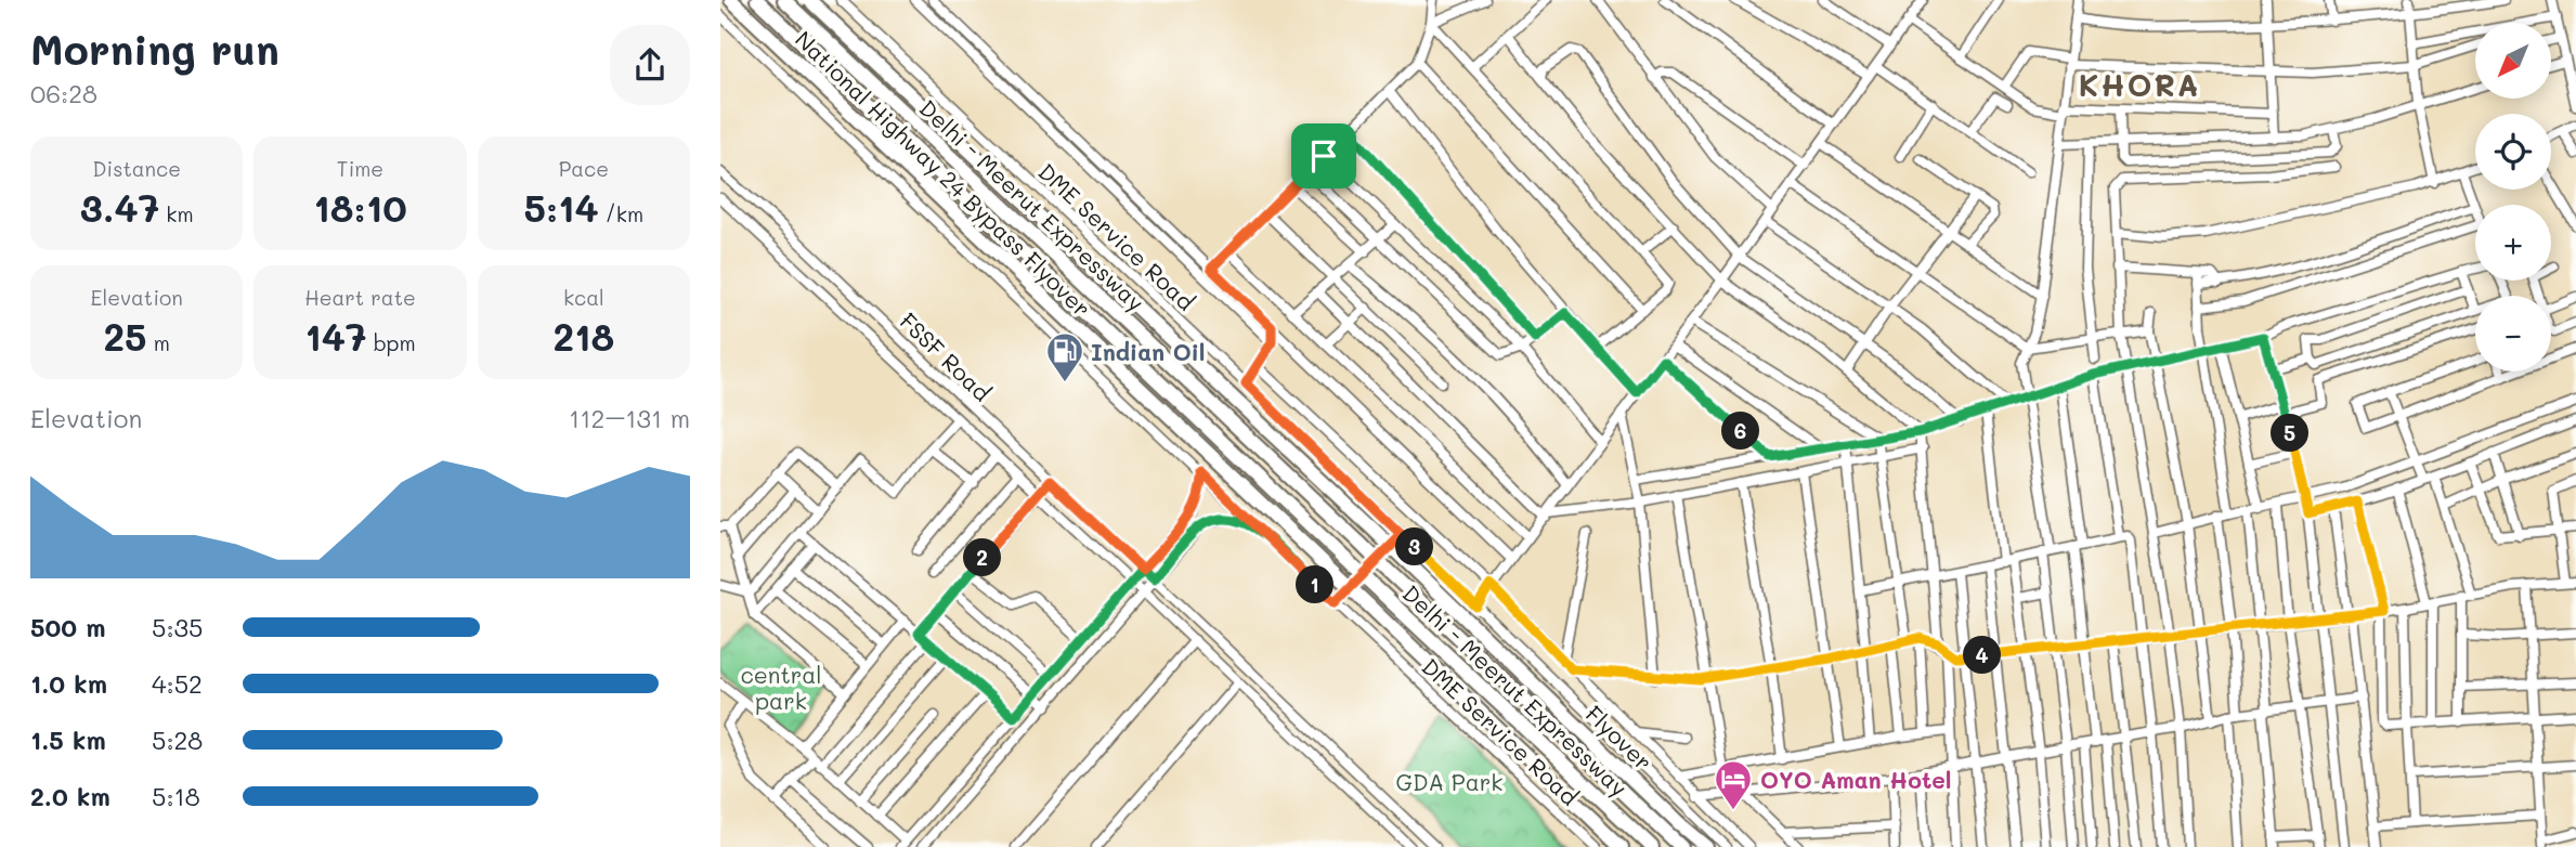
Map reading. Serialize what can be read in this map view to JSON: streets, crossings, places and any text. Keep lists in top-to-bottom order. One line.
{"streets":{"highway":["National Highway 24 Bypass Flyover","Delhi - Meerut Expressway","Flyover"],"street":["DME Service Road","FSSF Road"]},"districts":["KHORA"],"parks":["central park","GDA Park"],"places":{"fuel station":["Indian Oil"],"hotel":["OYO Aman Hotel"]},"north":"bottom left","page":{"heading":["Morning run","06:28"],"map_buttons":["+","−"],"stats":[["Distance","3.47 km"],["Time","18:10"],["Pace","5:14 /km"],["Elevation","25 m"],["Heart rate","147 bpm"],["kcal","218"]],"chart":["Elevation","112–131 m"],"pins":["6","5","3","2","1","4"],"list":[{"name":"500 m","note":"5:35"},{"name":"1.0 km","note":"4:52"},{"name":"1.5 km","note":"5:28"},{"name":"2.0 km","note":"5:18"}]}}
